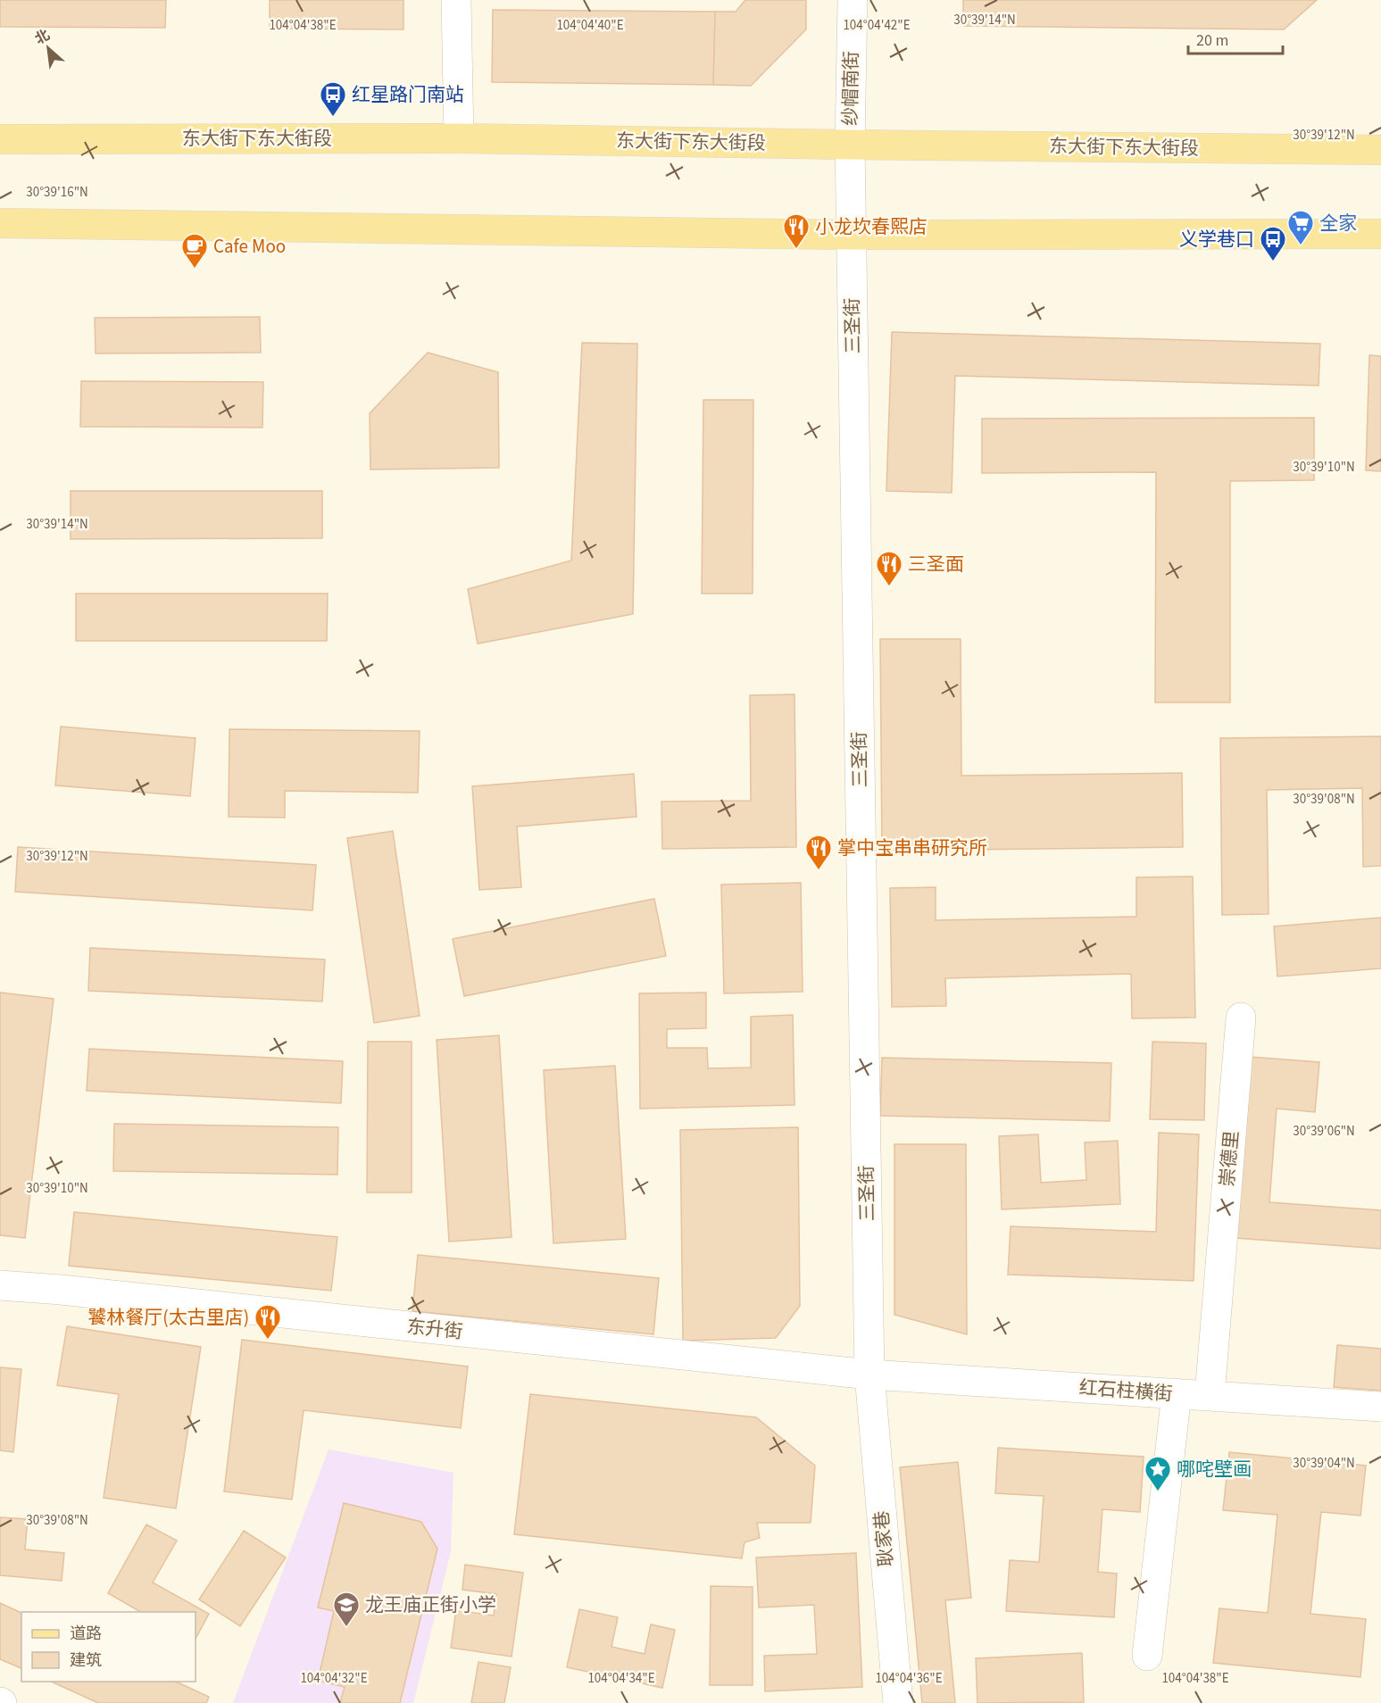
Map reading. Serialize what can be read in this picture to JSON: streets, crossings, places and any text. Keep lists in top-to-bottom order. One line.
{"streets":{"main road":["东大街下东大街段"],"street":["纱帽南街","三圣街","崇德里","东升街","红石柱横街","耿家巷"]},"crossings":[["纱帽南街","东大街下东大街段"],["纱帽南街","三圣街"],["东大街下东大街段","三圣街"],["三圣街","东升街"],["三圣街","红石柱横街"],["三圣街","耿家巷"],["崇德里","红石柱横街"],["东升街","红石柱横街"],["东升街","耿家巷"],["红石柱横街","耿家巷"]],"places":{"bus stop":["红星路门南站","义学巷口"],"supermarket":["全家"],"restaurant":["小龙坎春熙店","三圣面","掌中宝串串研究所","饕林餐厅(太古里店)"],"cafe":["Cafe Moo"],"place":["哪咤壁画"],"school or university":["龙王庙正街小学"]},"legend":["道路","建筑"],"scale_bar":"20 m","north":"top left","coordinates":["30°39'14\"N","104°04'38\"E","104°04'40\"E","104°04'42\"E","30°39'12\"N","30°39'16\"N","30°39'10\"N","30°39'08\"N","30°39'06\"N","30°39'04\"N","104°04'32\"E","104°04'34\"E","104°04'36\"E"]}
